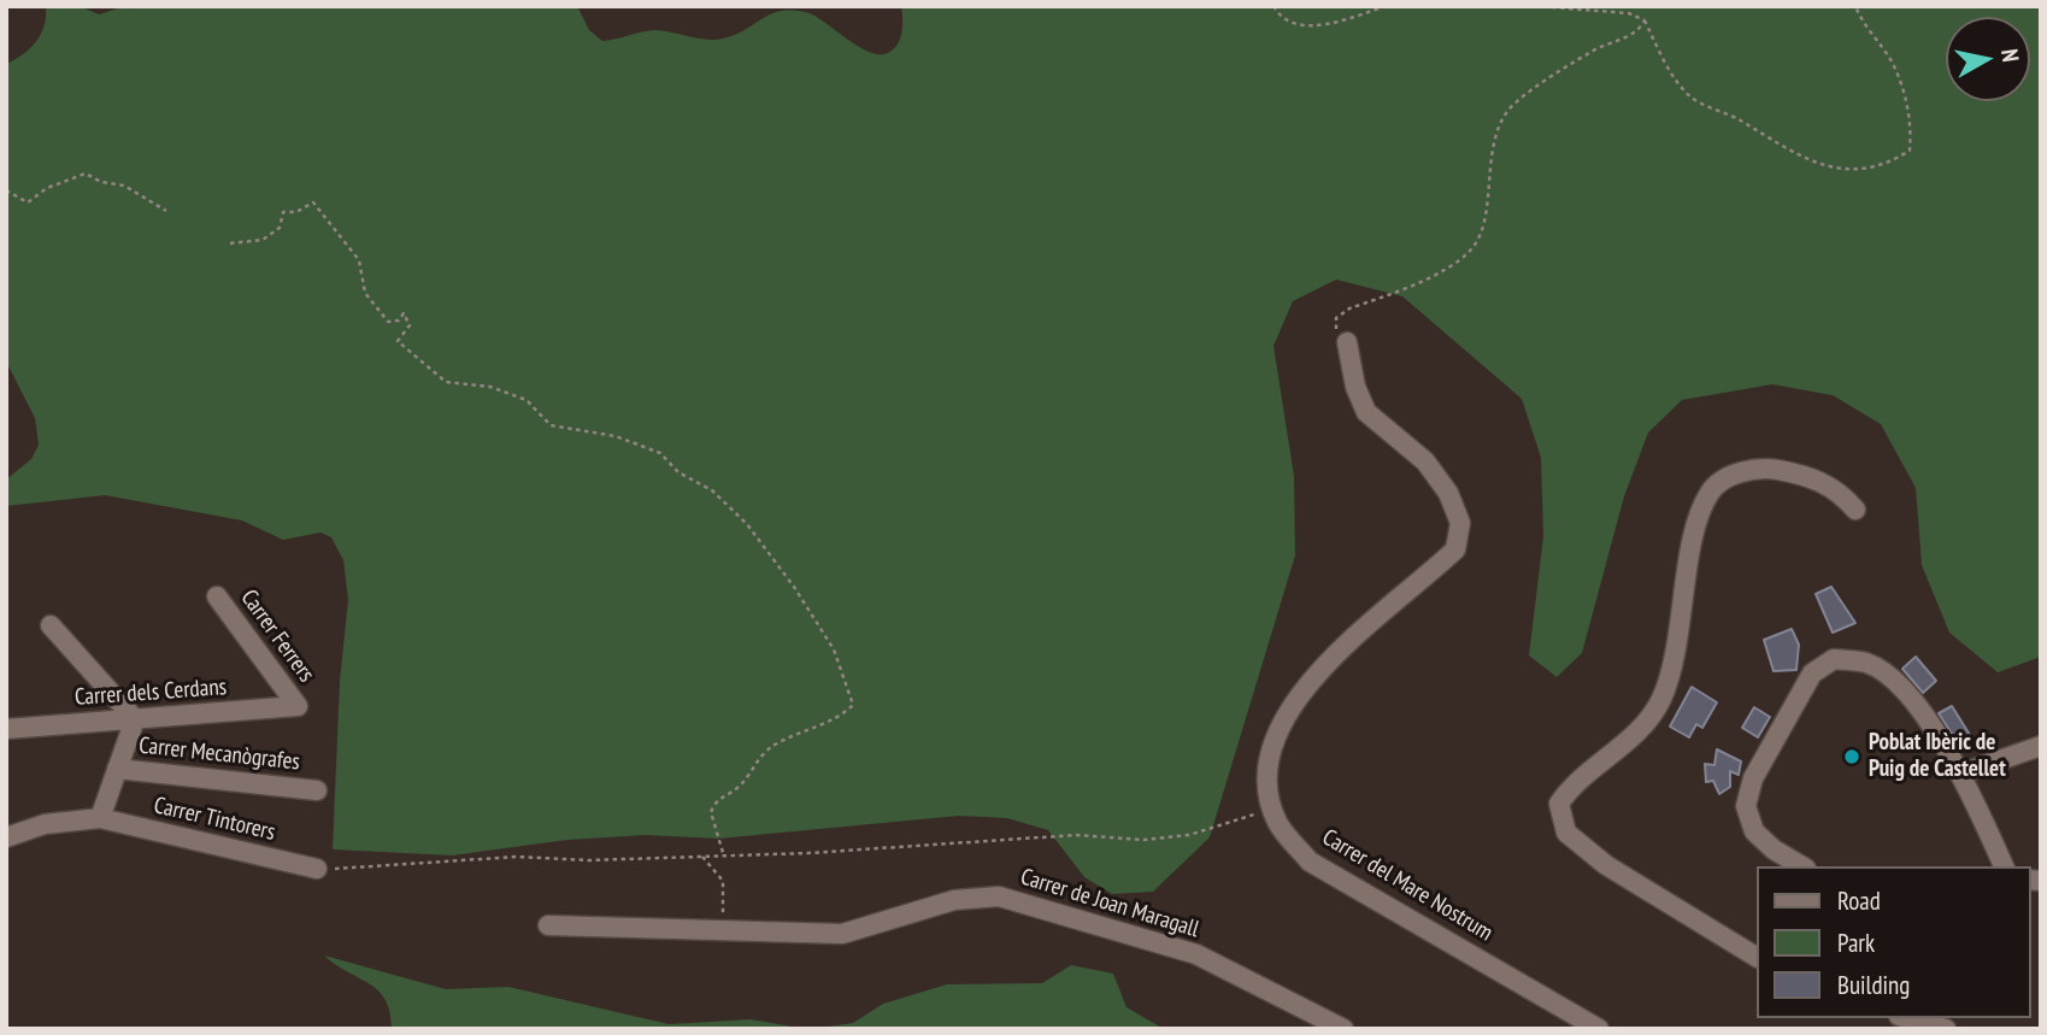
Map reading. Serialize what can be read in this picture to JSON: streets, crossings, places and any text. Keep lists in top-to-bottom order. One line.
{"streets":{"street":["Carrer Ferrers","Carrer dels Cerdans","Carrer Mecanògrafes","Carrer Tintorers","Carrer del Mare Nostrum","Carrer de Joan Maragall"]},"crossings":[["Carrer Ferrers","Carrer dels Cerdans"]],"places":["Poblat Ibèric de Puig de Castellet"],"legend":["Road","Park","Building"],"north":"right"}
